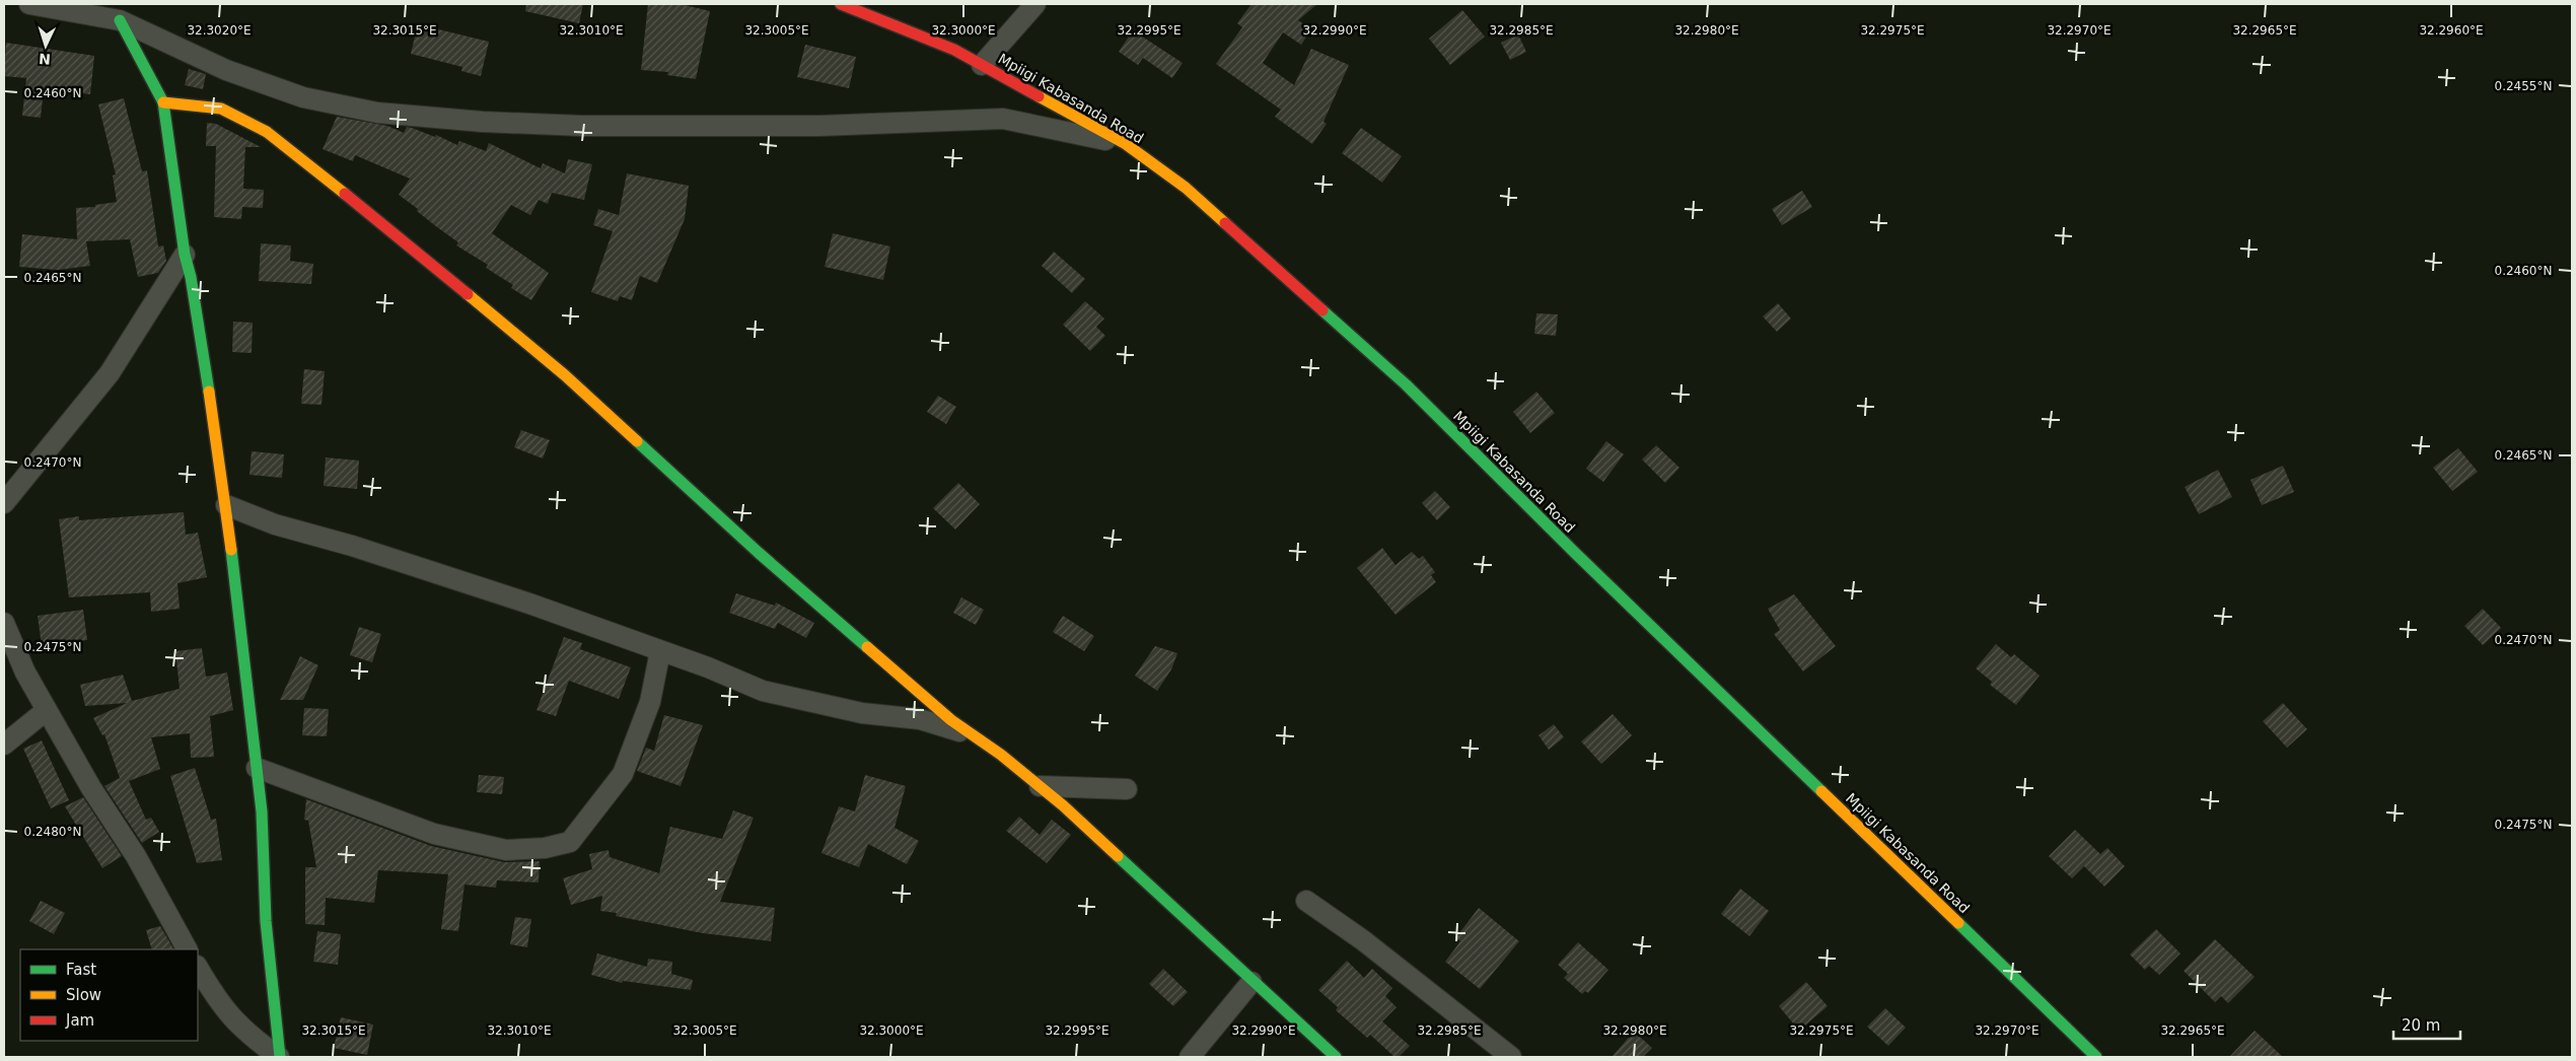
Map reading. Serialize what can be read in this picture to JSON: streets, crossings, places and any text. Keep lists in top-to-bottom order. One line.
{"streets":{"street":["Mpiigi Kabasanda Road"]},"legend":["Fast","Slow","Jam"],"scale_bar":"20 m","north":"bottom","coordinates":["32.3020°E","32.3015°E","32.3010°E","32.3005°E","32.3000°E","32.2995°E","32.2990°E","32.2985°E","32.2980°E","32.2975°E","32.2970°E","32.2965°E","32.2960°E","0.2455°N","0.2460°N","0.2465°N","0.2470°N","0.2475°N","0.2480°N"]}
